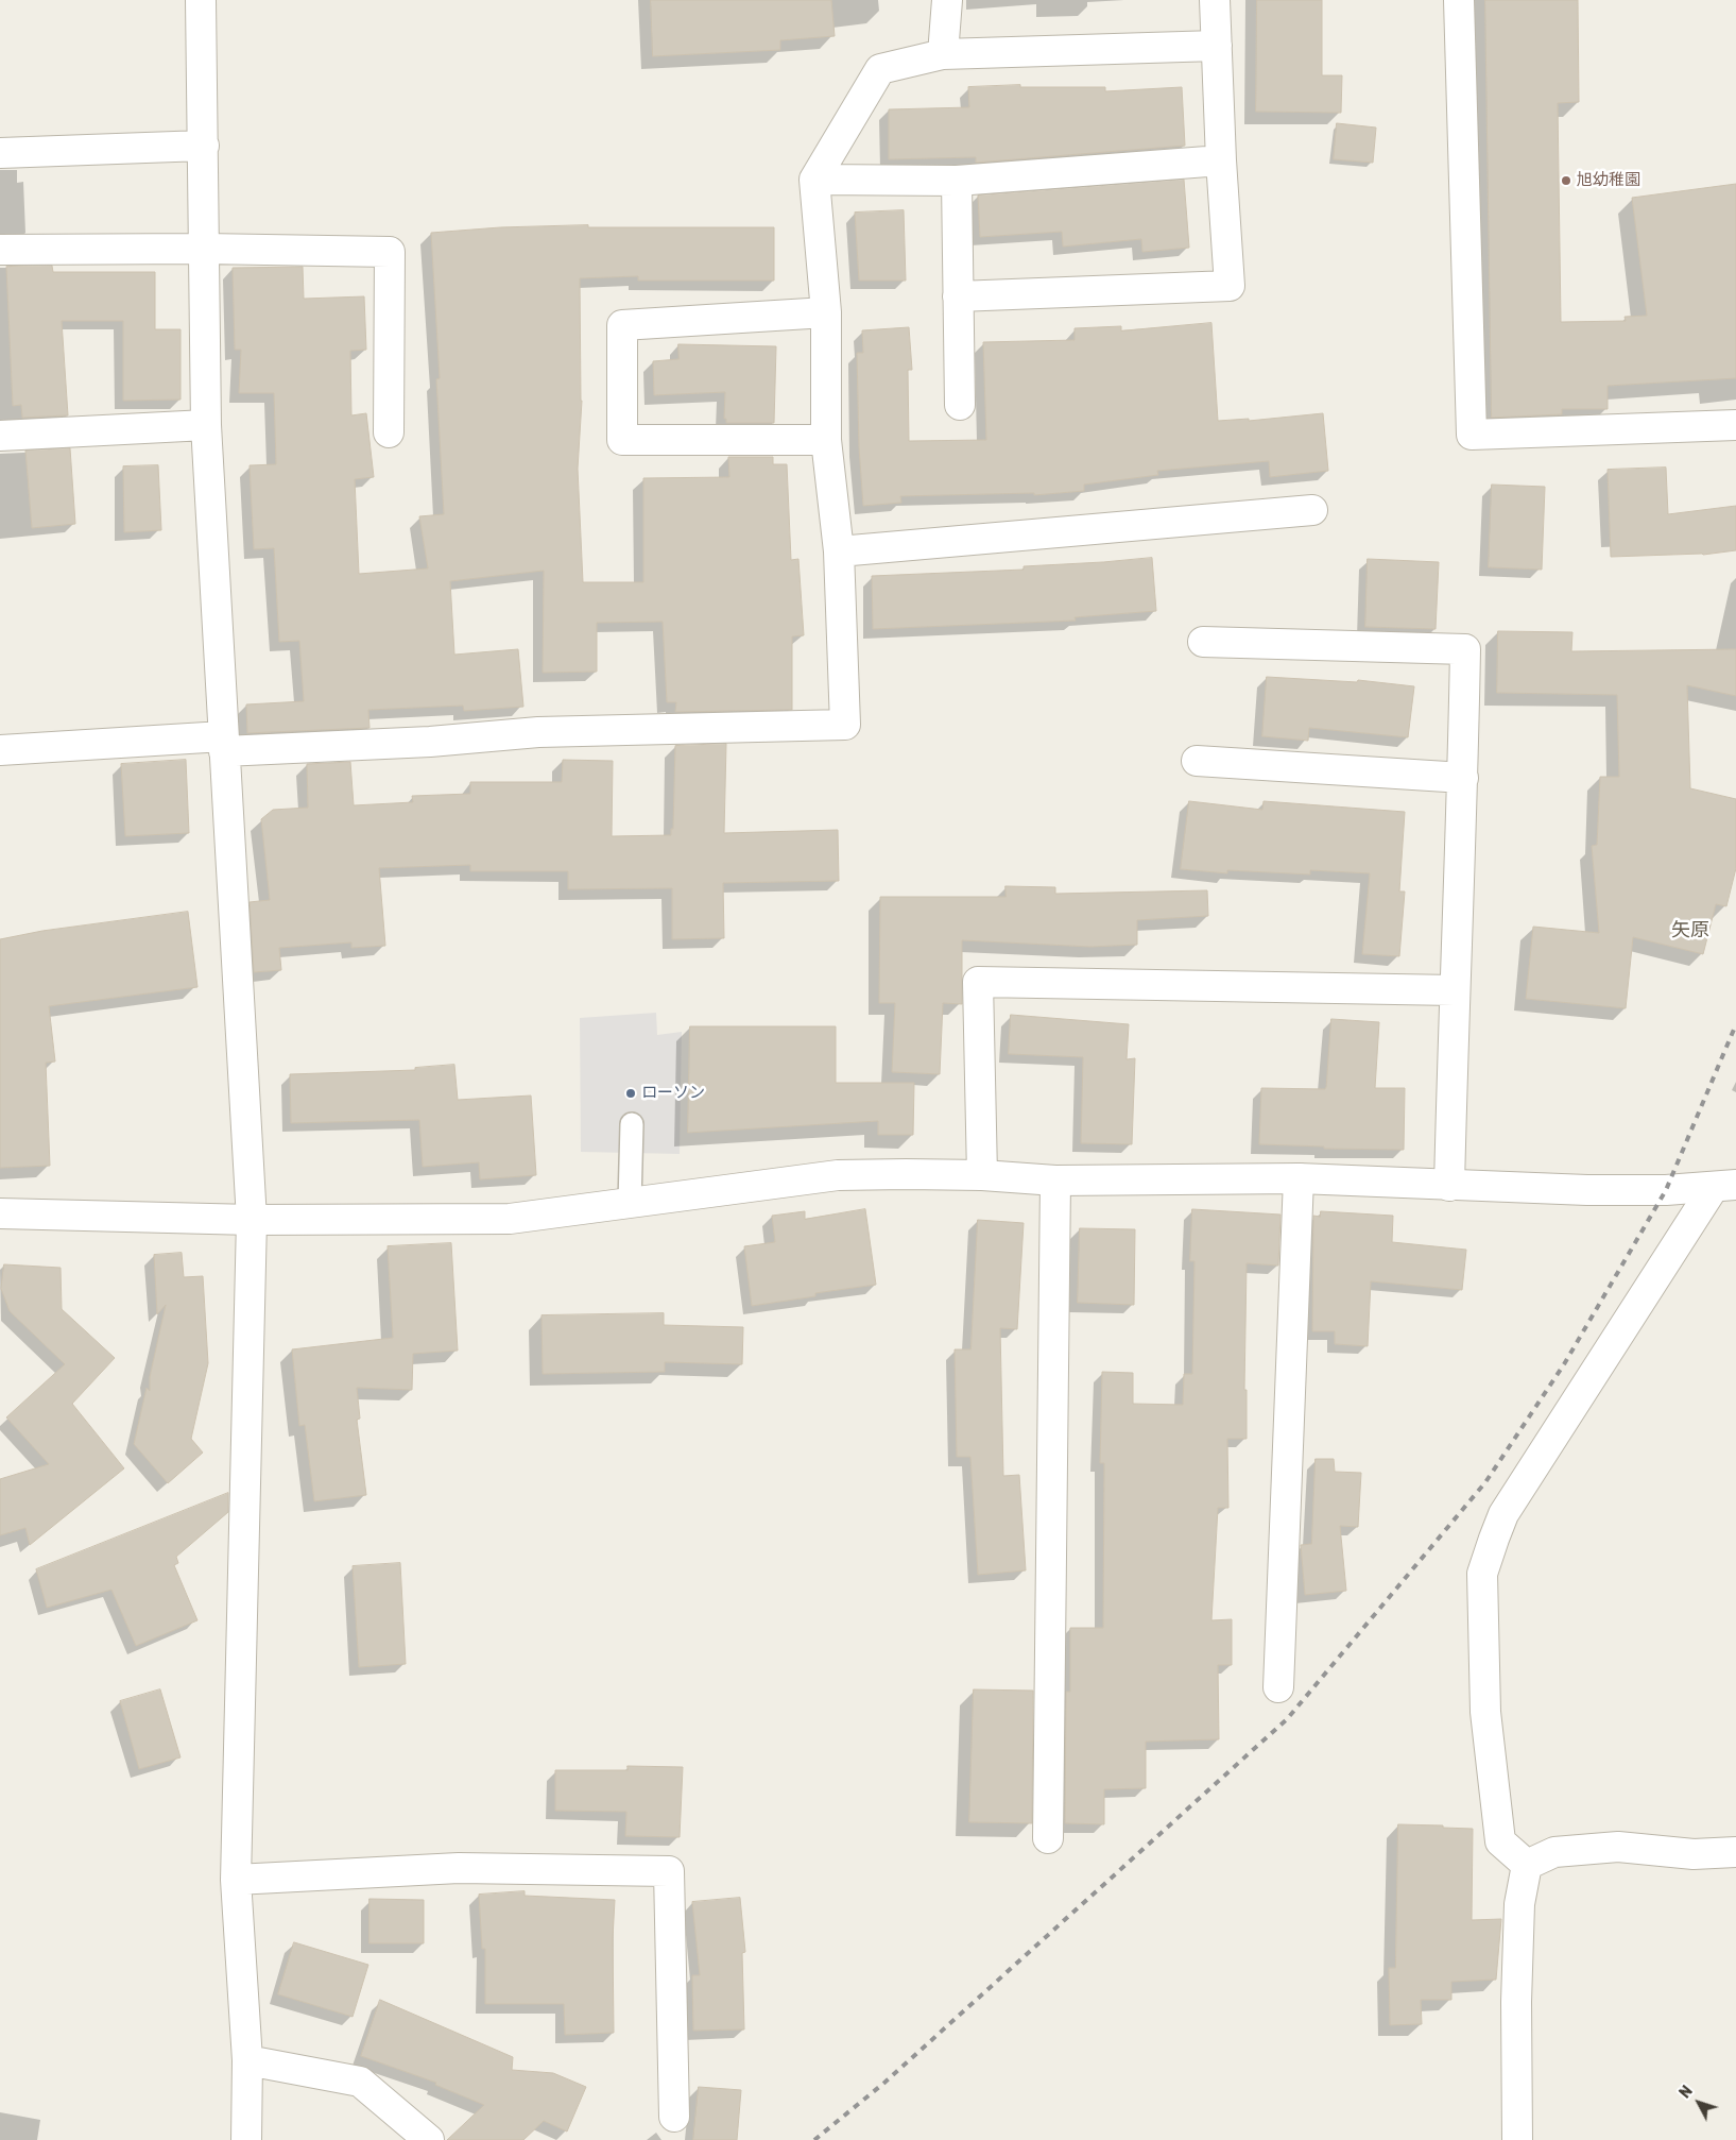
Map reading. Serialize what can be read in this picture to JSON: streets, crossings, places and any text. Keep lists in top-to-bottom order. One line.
{"districts":["矢原"],"places":["旭幼稚園","ローソン"],"north":"top left"}
